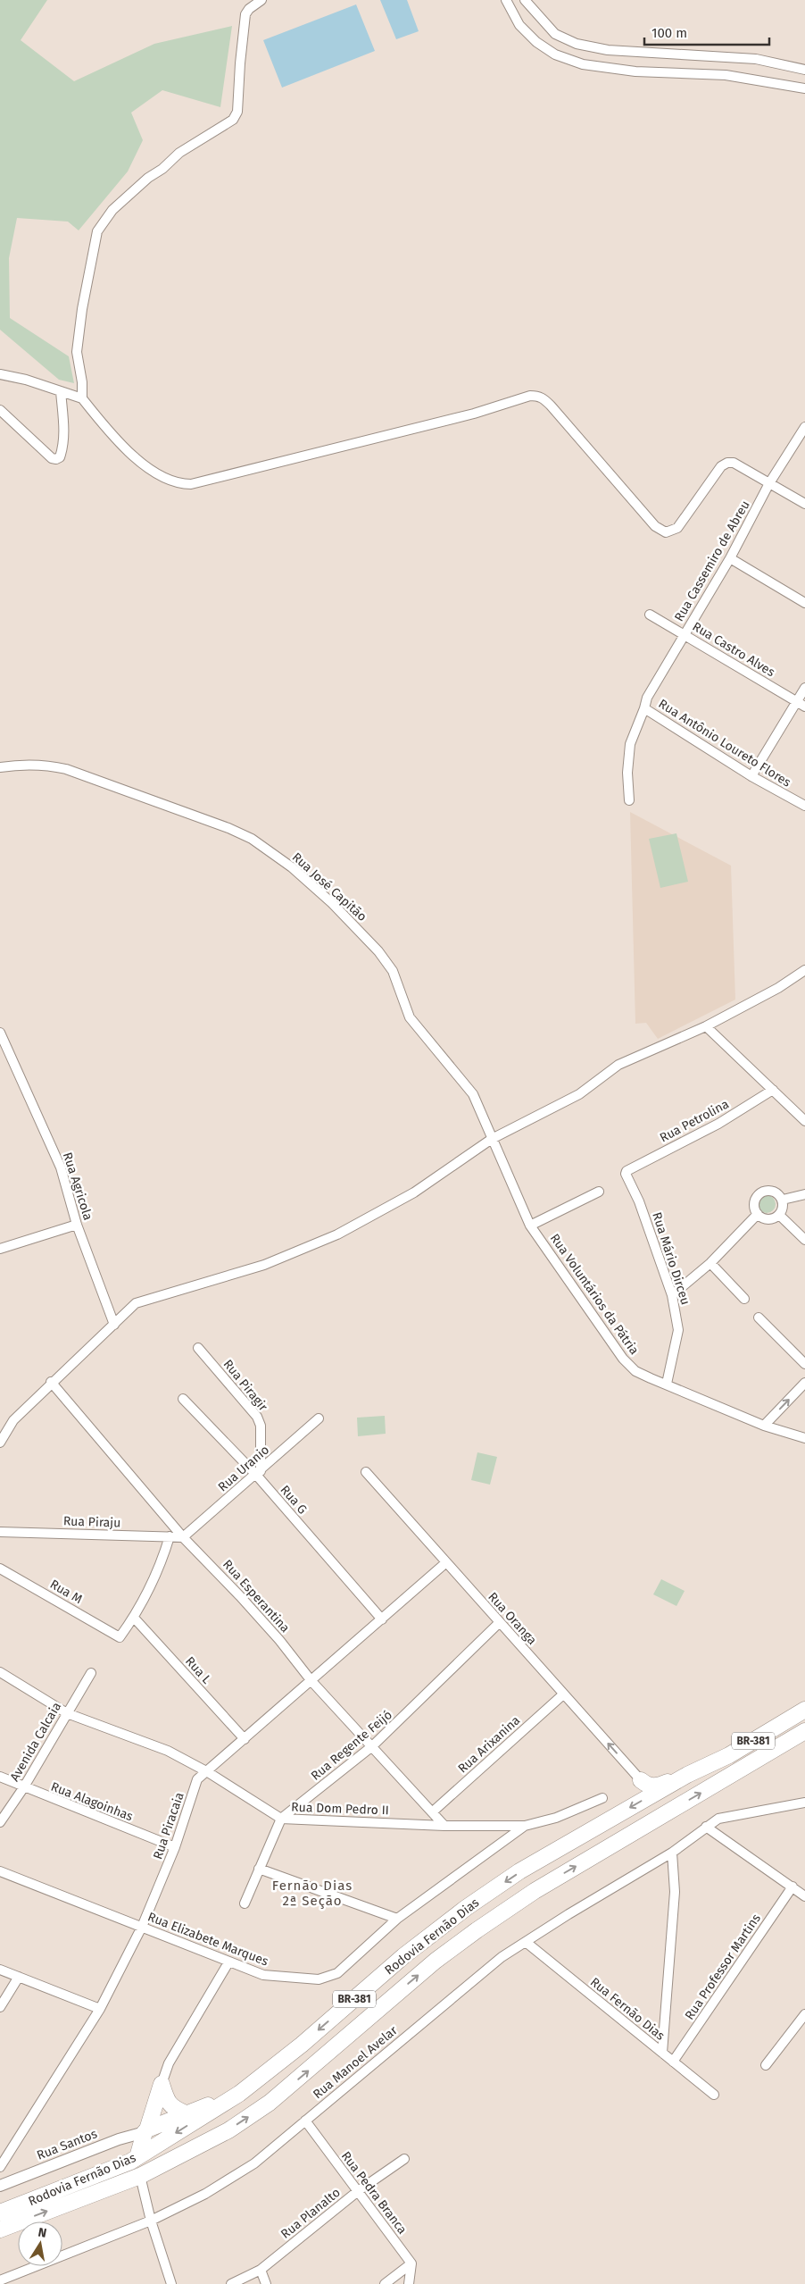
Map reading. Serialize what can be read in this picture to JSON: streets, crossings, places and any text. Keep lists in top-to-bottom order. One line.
{"streets":{"highway":["BR-381","Rodovia Fernão Dias"],"street":["Rua Cassemiro de Abreu","Rua Castro Alves","Rua Antônio Loureto Flores","Rua José Capitão","Rua Petrolina","Rua Agricola","Rua Mário Dirceu","Rua Voluntários da Pátria","Rua Piragir","Rua Uranio","Rua G","Rua Piraju","Rua M","Rua Esperantina","Rua Oranga","Rua L","Avenida Calcaia","Rua Arixanina","Rua Regente Feijó","Rua Alagoinhas","Rua Dom Pedro II","Rua Piracaia","Rua Elizabete Marques","Rua Professor Martins","Rua Fernão Dias","Rua Manoel Avelar","Rua Santos","Rua Pedra Branca","Rua Planalto"]},"crossings":[["Rua Cassemiro de Abreu","Rua Castro Alves"],["Rua Cassemiro de Abreu","Rua Antônio Loureto Flores"],["Rua José Capitão","Rua Voluntários da Pátria"],["Rua Petrolina","Rua Mário Dirceu"],["Rua Mário Dirceu","Rua Voluntários da Pátria"],["Rua Piragir","Rua Uranio"],["Rua Piragir","Rua G"],["Rua Uranio","Rua G"],["Rua Uranio","Rua Piraju"],["Rua Uranio","Rua Esperantina"],["Rua G","Rua Piracaia"],["Rua Piraju","Rua Esperantina"],["Rua M","Rua L"],["Rua Esperantina","Rua Arixanina"],["Rua Esperantina","Rua Regente Feijó"],["Rua Esperantina","Rua Dom Pedro II"],["Rua Esperantina","Rua Piracaia"],["Rua Oranga","Rua Arixanina"],["Rua Oranga","Rua Regente Feijó"],["Rua Oranga","Rua Piracaia"],["Rua L","Rua Piracaia"],["Avenida Calcaia","Rua Alagoinhas"],["Avenida Calcaia","Rua Dom Pedro II"],["Rua Regente Feijó","Rua Dom Pedro II"],["Rua Alagoinhas","Rua Piracaia"],["Rua Dom Pedro II","Rua Piracaia"],["Rua Dom Pedro II","Rua Elizabete Marques"],["Rua Piracaia","Rua Elizabete Marques"],["Rua Professor Martins","Rua Fernão Dias"],["Rua Fernão Dias","Rua Manoel Avelar"],["Rua Manoel Avelar","Rua Pedra Branca"],["Rua Pedra Branca","Rua Planalto"]],"districts":["Fernão Dias 2ª Seção"],"scale_bar":"100 m","north":"top"}
